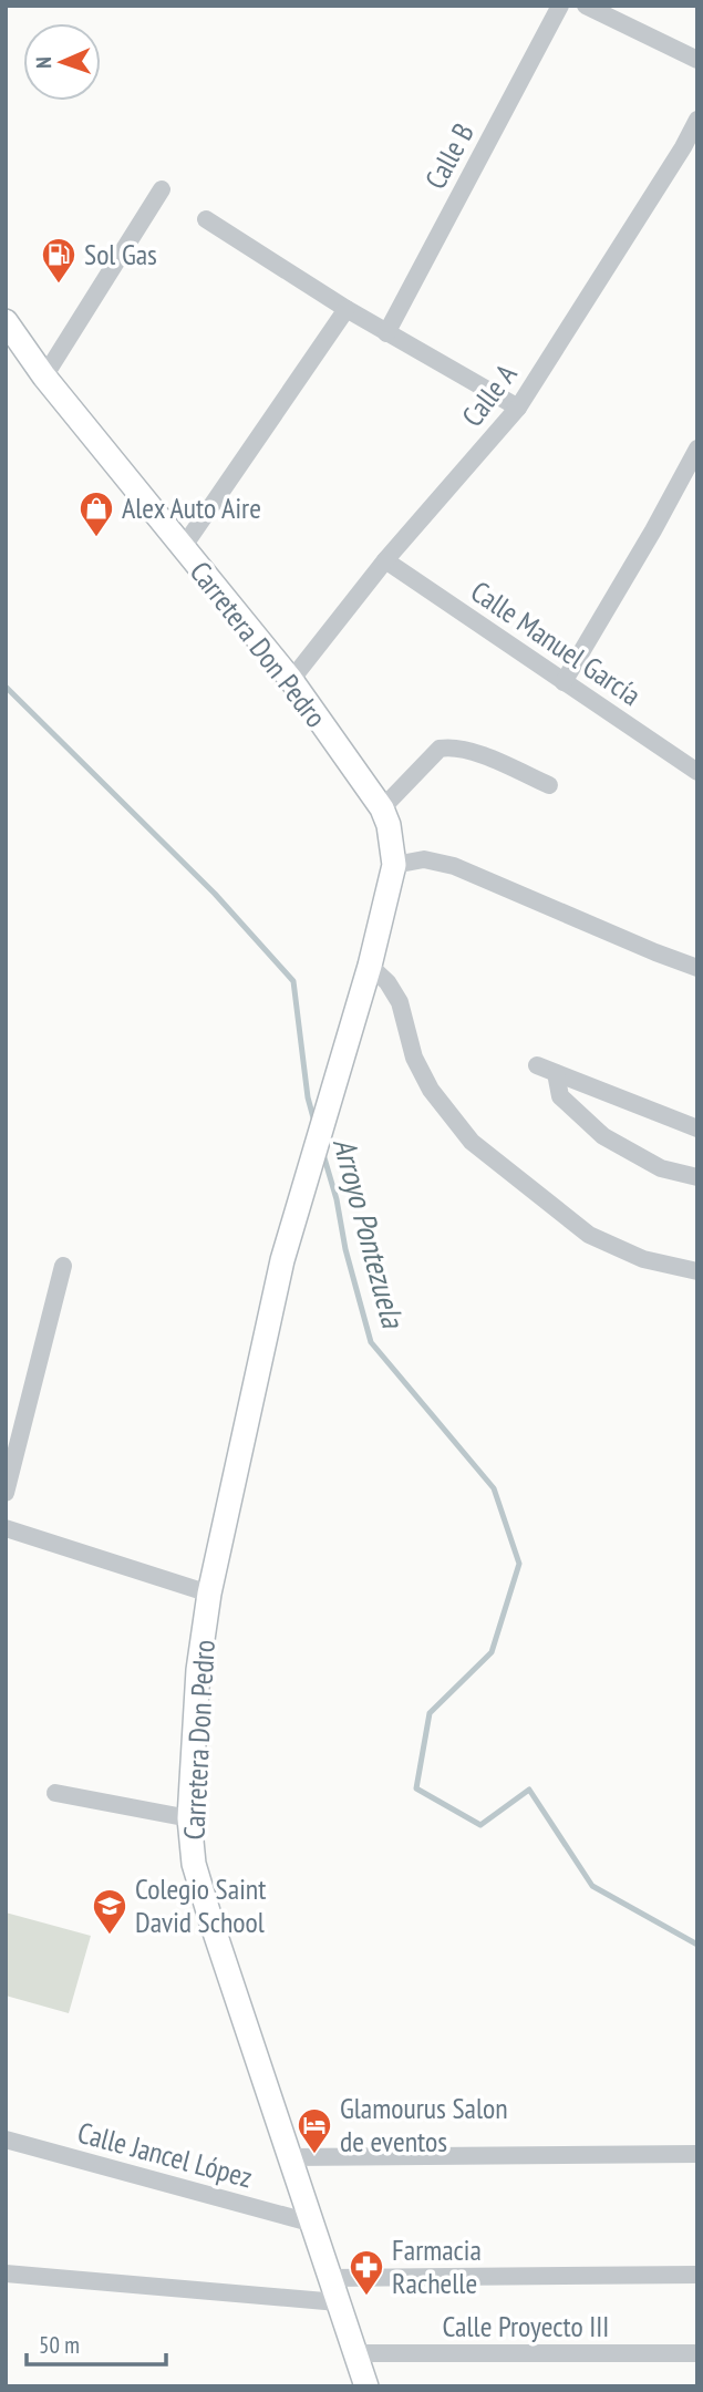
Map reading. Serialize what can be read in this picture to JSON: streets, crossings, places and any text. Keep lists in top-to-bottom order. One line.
{"streets":{"street":["Calle B","Calle A","Calle Manuel García","Carretera Don Pedro","Calle Jancel López","Calle Proyecto III"]},"crossings":[["Calle A","Calle Manuel García"],["Calle A","Carretera Don Pedro"],["Carretera Don Pedro","Calle Jancel López"],["Carretera Don Pedro","Calle Proyecto III"]],"water":["Arroyo Pontezuela"],"places":{"fuel station":["Sol Gas"],"shop":["Alex Auto Aire"],"school or university":["Colegio Saint David School"],"hotel":["Glamourus Salon de eventos"],"pharmacy":["Farmacia Rachelle"]},"scale_bar":"50 m","north":"left"}
